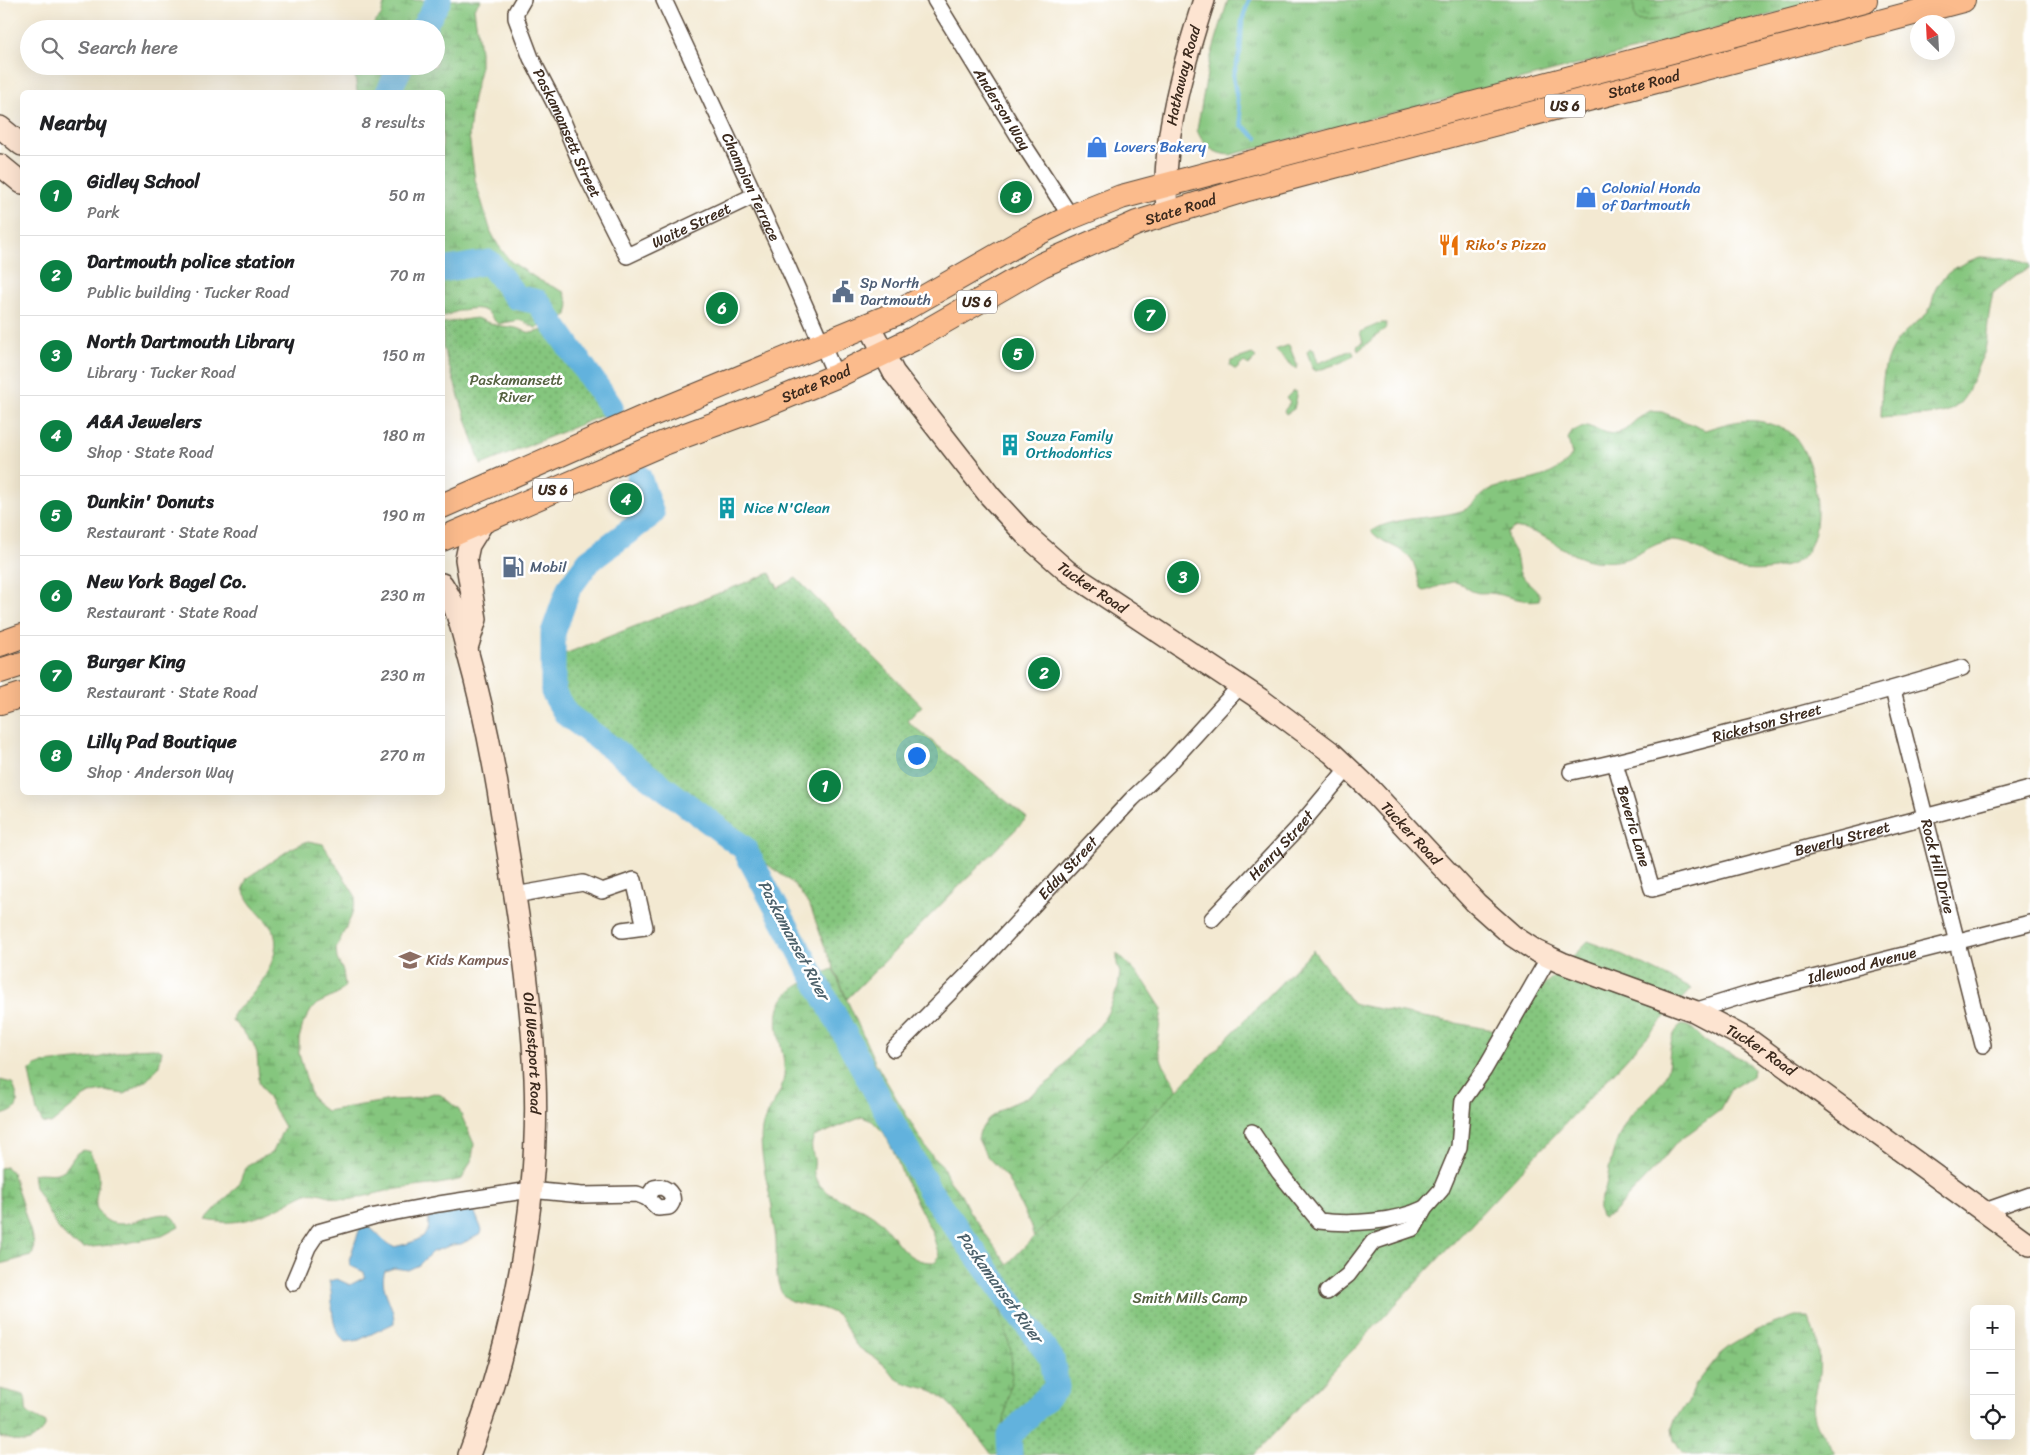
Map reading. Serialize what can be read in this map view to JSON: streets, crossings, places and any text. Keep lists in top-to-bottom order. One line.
{"streets":{"main road":["Hathaway Road","State Road","US 6","Tucker Road","Old Westport Road"],"street":["Anderson Way","Paskamansett Street","Champion Terrace","Waite Street","Ricketson Street","Beveric Lane","Beverly Street","Henry Street","Rock Hill Drive","Eddy Street","Idlewood Avenue"]},"crossings":[["Hathaway Road","State Road"],["State Road","Anderson Way"],["State Road","Champion Terrace"],["State Road","Tucker Road"],["Paskamansett Street","Waite Street"],["Champion Terrace","Waite Street"],["Tucker Road","Henry Street"],["Tucker Road","Eddy Street"],["Tucker Road","Idlewood Avenue"],["Ricketson Street","Beveric Lane"],["Ricketson Street","Rock Hill Drive"],["Beveric Lane","Beverly Street"],["Beverly Street","Rock Hill Drive"],["Rock Hill Drive","Idlewood Avenue"]],"water":["Paskamanset River"],"parks":["Paskamansett River","Smith Mills Camp"],"places":{"shop":["Lovers Bakery","Colonial Honda of Dartmouth"],"restaurant":["Riko's Pizza"],"public building":["Sp North Dartmouth"],"building":["Souza Family Orthodontics","Nice N'Clean"],"fuel station":["Mobil"],"school or university":["Kids Kampus"]},"north":"top left","page":{"search":"Search here","heading":["Nearby","8 results"],"list":[{"mark":"1","name":"Gidley School","note":"Park","value":"50 m"},{"mark":"2","name":"Dartmouth police station","note":"Public building · Tucker Road","value":"70 m"},{"mark":"3","name":"North Dartmouth Library","note":"Library · Tucker Road","value":"150 m"},{"mark":"4","name":"A&A Jewelers","note":"Shop · State Road","value":"180 m"},{"mark":"5","name":"Dunkin' Donuts","note":"Restaurant · State Road","value":"190 m"},{"mark":"6","name":"New York Bagel Co.","note":"Restaurant · State Road","value":"230 m"},{"mark":"7","name":"Burger King","note":"Restaurant · State Road","value":"230 m"},{"mark":"8","name":"Lilly Pad Boutique","note":"Shop · Anderson Way","value":"270 m"}],"pins":["8","6","7","5","4","3","2","1"],"map_buttons":["+","−"]}}
